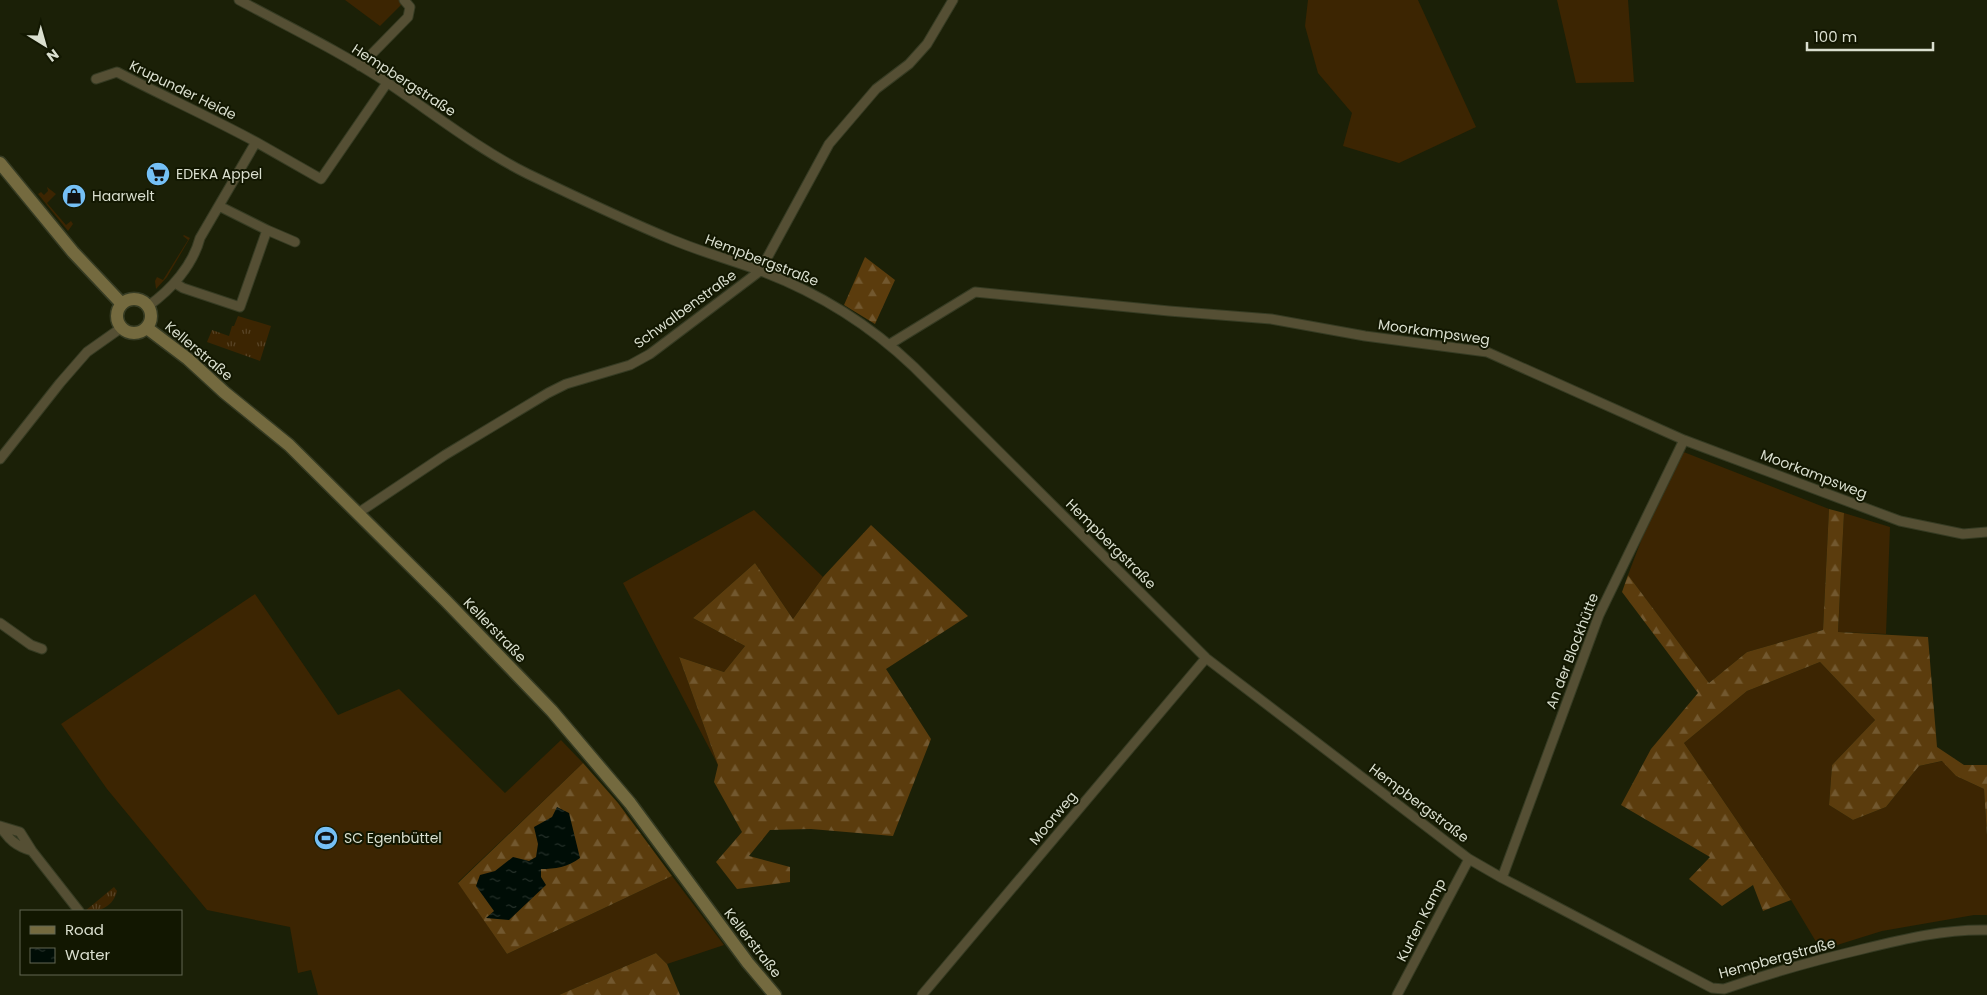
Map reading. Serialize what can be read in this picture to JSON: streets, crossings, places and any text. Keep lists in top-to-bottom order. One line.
{"streets":{"main road":["Kellerstraße"],"street":["Hempbergstraße","Krupunder Heide","Schwalbenstraße","Moorkampsweg","An der Blockhütte","Moorweg","Kurten Kamp"]},"crossings":[["Hempbergstraße","Krupunder Heide"],["Hempbergstraße","Schwalbenstraße"],["Hempbergstraße","Moorkampsweg"],["Hempbergstraße","An der Blockhütte"],["Hempbergstraße","Moorweg"],["Hempbergstraße","Kurten Kamp"],["Schwalbenstraße","Kellerstraße"],["Moorkampsweg","An der Blockhütte"]],"places":{"supermarket":["EDEKA Appel"],"shop":["Haarwelt"],"sports":["SC Egenbüttel"]},"legend":["Road","Water"],"scale_bar":"100 m","north":"bottom right"}
